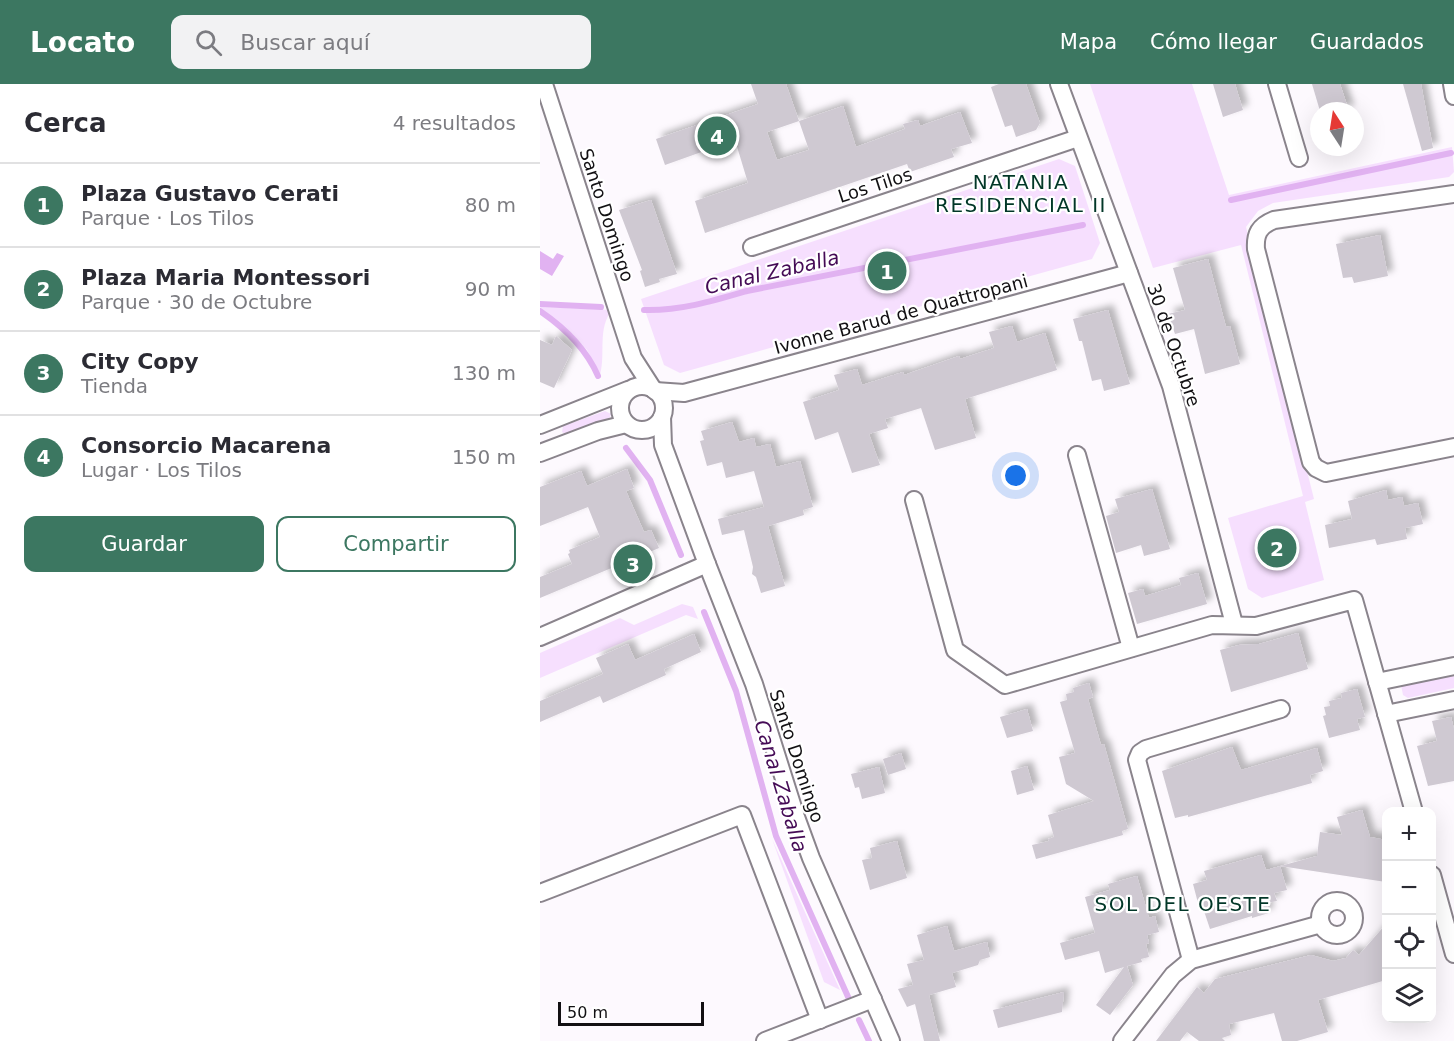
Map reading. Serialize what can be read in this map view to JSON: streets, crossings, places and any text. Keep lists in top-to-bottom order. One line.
{"streets":{"street":["Los Tilos","Santo Domingo","Ivonne Barud de Quattropani","30 de Octubre"]},"crossings":[["Los Tilos","30 de Octubre"],["Santo Domingo","Ivonne Barud de Quattropani"],["Ivonne Barud de Quattropani","30 de Octubre"]],"districts":["NATANIA RESIDENCIAL II","SOL DEL OESTE"],"water":["Canal Zaballa"],"scale_bar":"50 m","north":"top","page":{"header":"Locato","search":"Buscar aquí","nav":["Mapa","Cómo llegar","Guardados"],"heading":["Cerca","4 resultados"],"pins":["4","1","2","3"],"list":[{"mark":"1","name":"Plaza Gustavo Cerati","note":"Parque · Los Tilos","value":"80 m"},{"mark":"2","name":"Plaza Maria Montessori","note":"Parque · 30 de Octubre","value":"90 m"},{"mark":"3","name":"City Copy","note":"Tienda","value":"130 m"},{"mark":"4","name":"Consorcio Macarena","note":"Lugar · Los Tilos","value":"150 m"}],"buttons":["Guardar","Compartir"],"map_buttons":["+","−"],"scale":"50 m"}}
